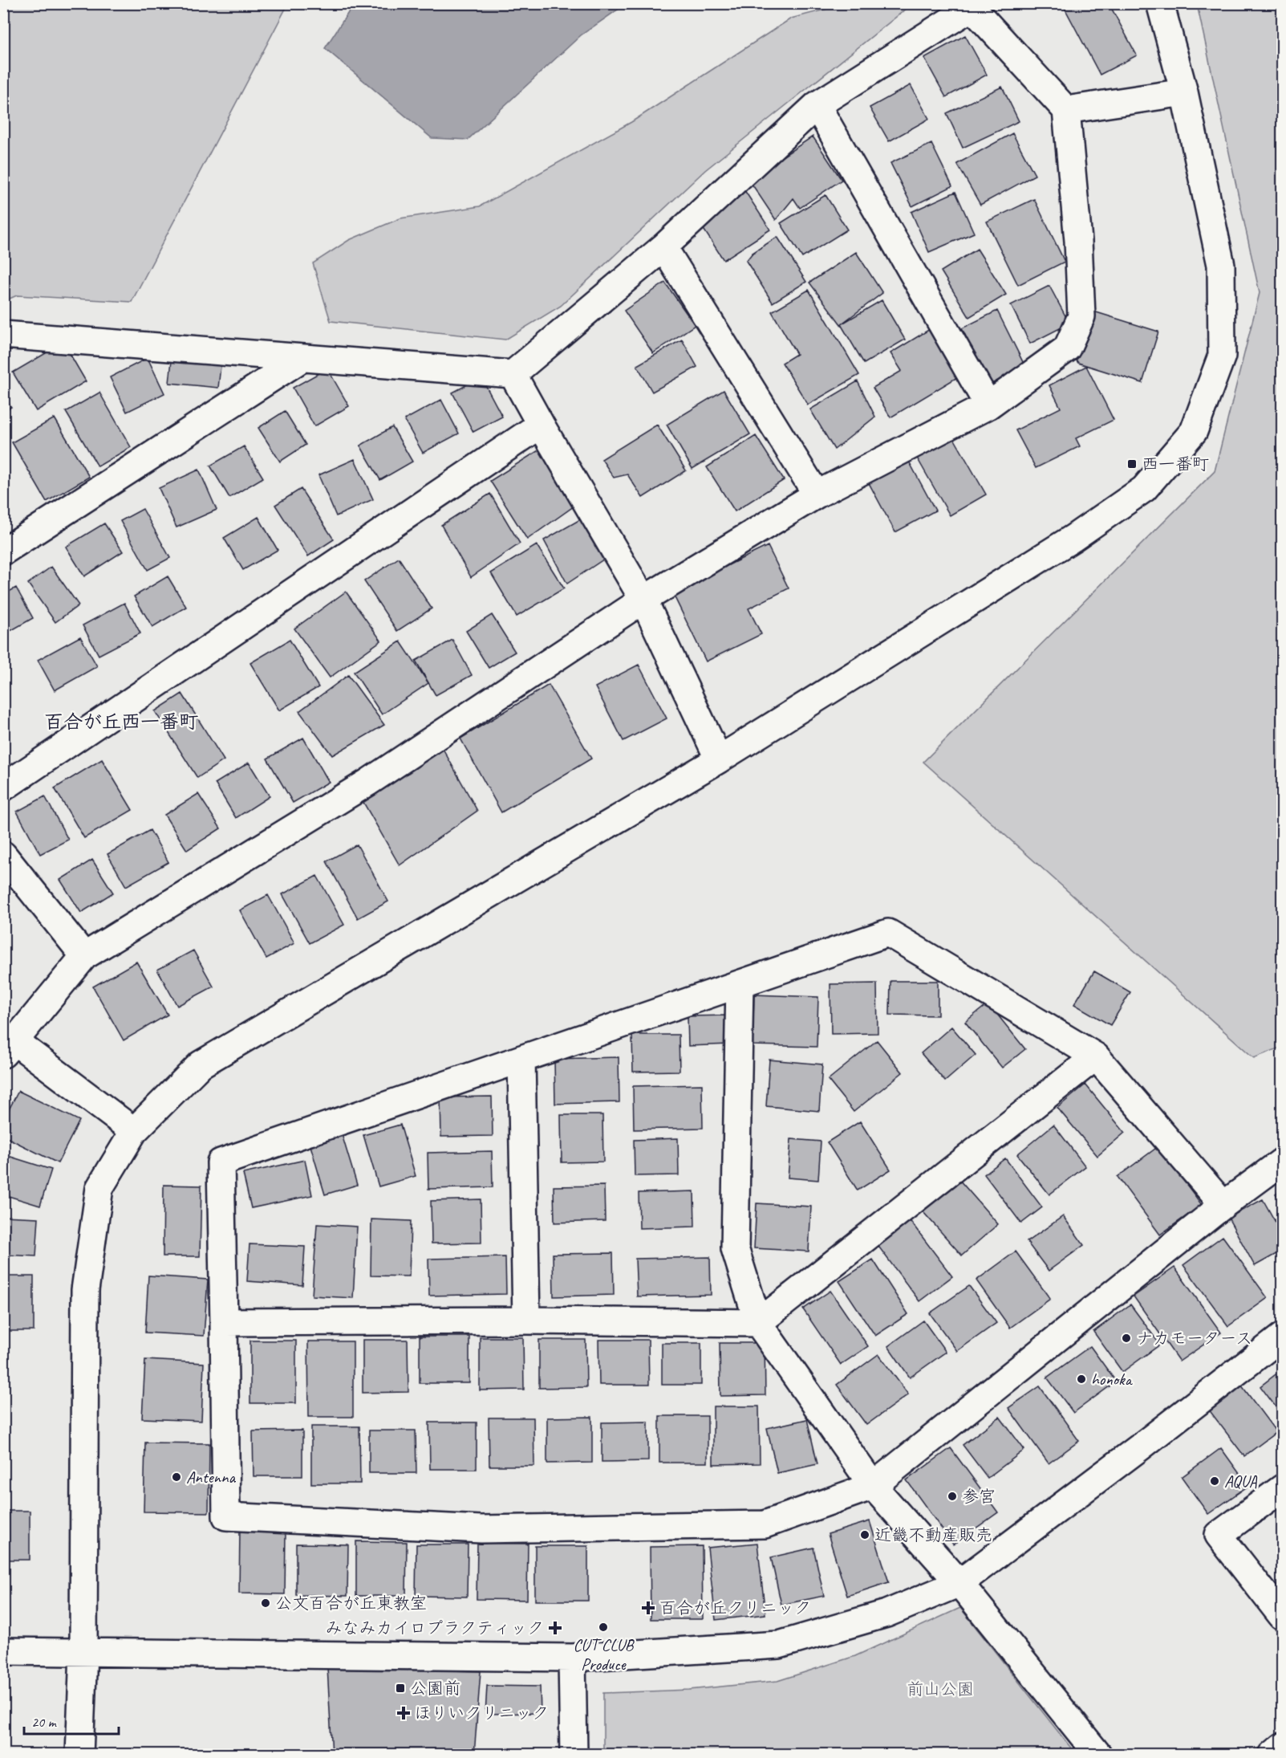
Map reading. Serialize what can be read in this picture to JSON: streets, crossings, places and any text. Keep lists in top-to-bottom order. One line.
{"districts":["百合が丘西一番町"],"parks":["前山公園"],"places":{"transit":["西一番町","公園前"],"other":["ナカモータース","honoka","Antenna","AQUA","参宮","近畿不動産販売","公文百合が丘東教室","CUT CLUB Produce"],"health":["百合が丘クリニック","みなみカイロプラクティック","ほりいクリニック"]},"scale_bar":"20 m"}
